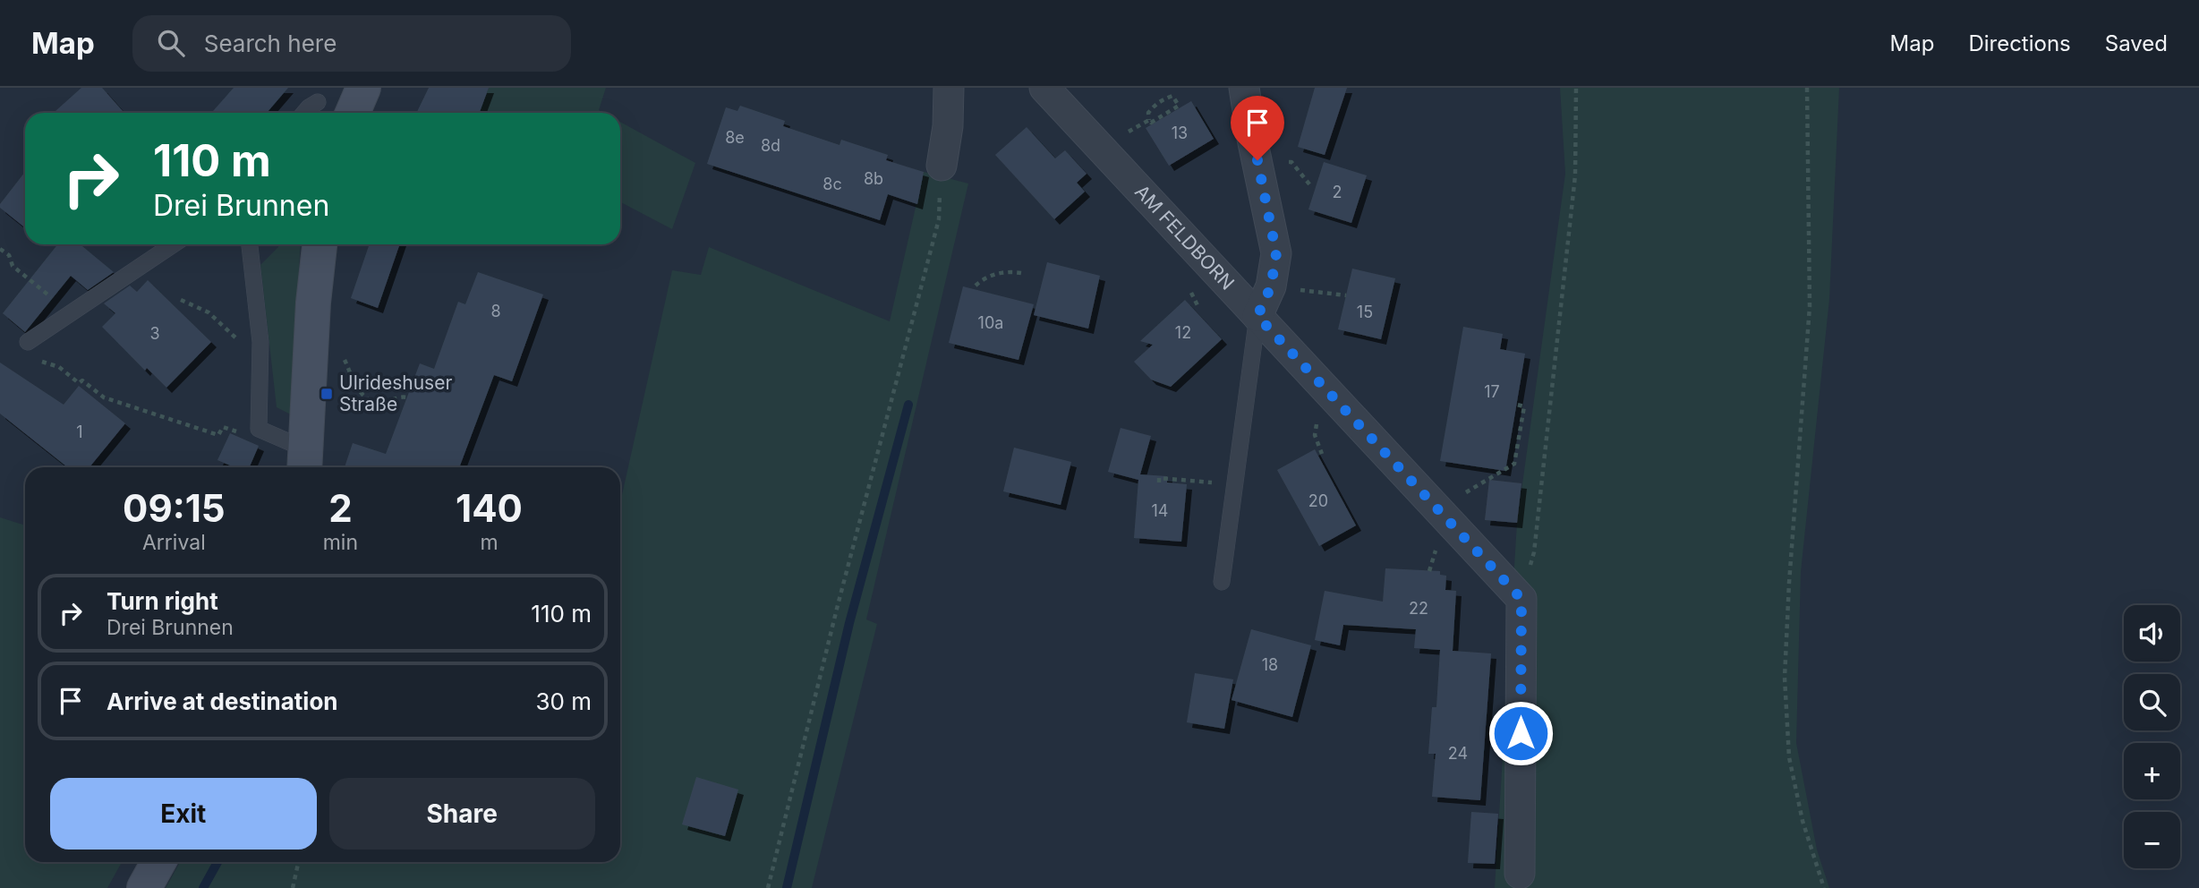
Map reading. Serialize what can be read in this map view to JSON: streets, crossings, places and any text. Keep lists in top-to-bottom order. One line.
{"streets":{"street":["AM FELDBORN"]},"places":{"transit":["Ulrideshuser Straße"]},"house_numbers":["13","8e","8d","8b","8c","2","8","15","10a","12","3","17","1","20","14","22","18","24"],"page":{"header":"Map","search":"Search here","nav":["Map","Directions","Saved"],"turn":["110 m","Drei Brunnen"],"eta":["09:15","Arrival","2","min","140","m"],"list":[{"name":"Turn right","note":"Drei Brunnen","value":"110 m"},{"name":"Arrive at destination","value":"30 m"}],"map_buttons":["+","−"],"buttons":["Exit","Share"]}}
